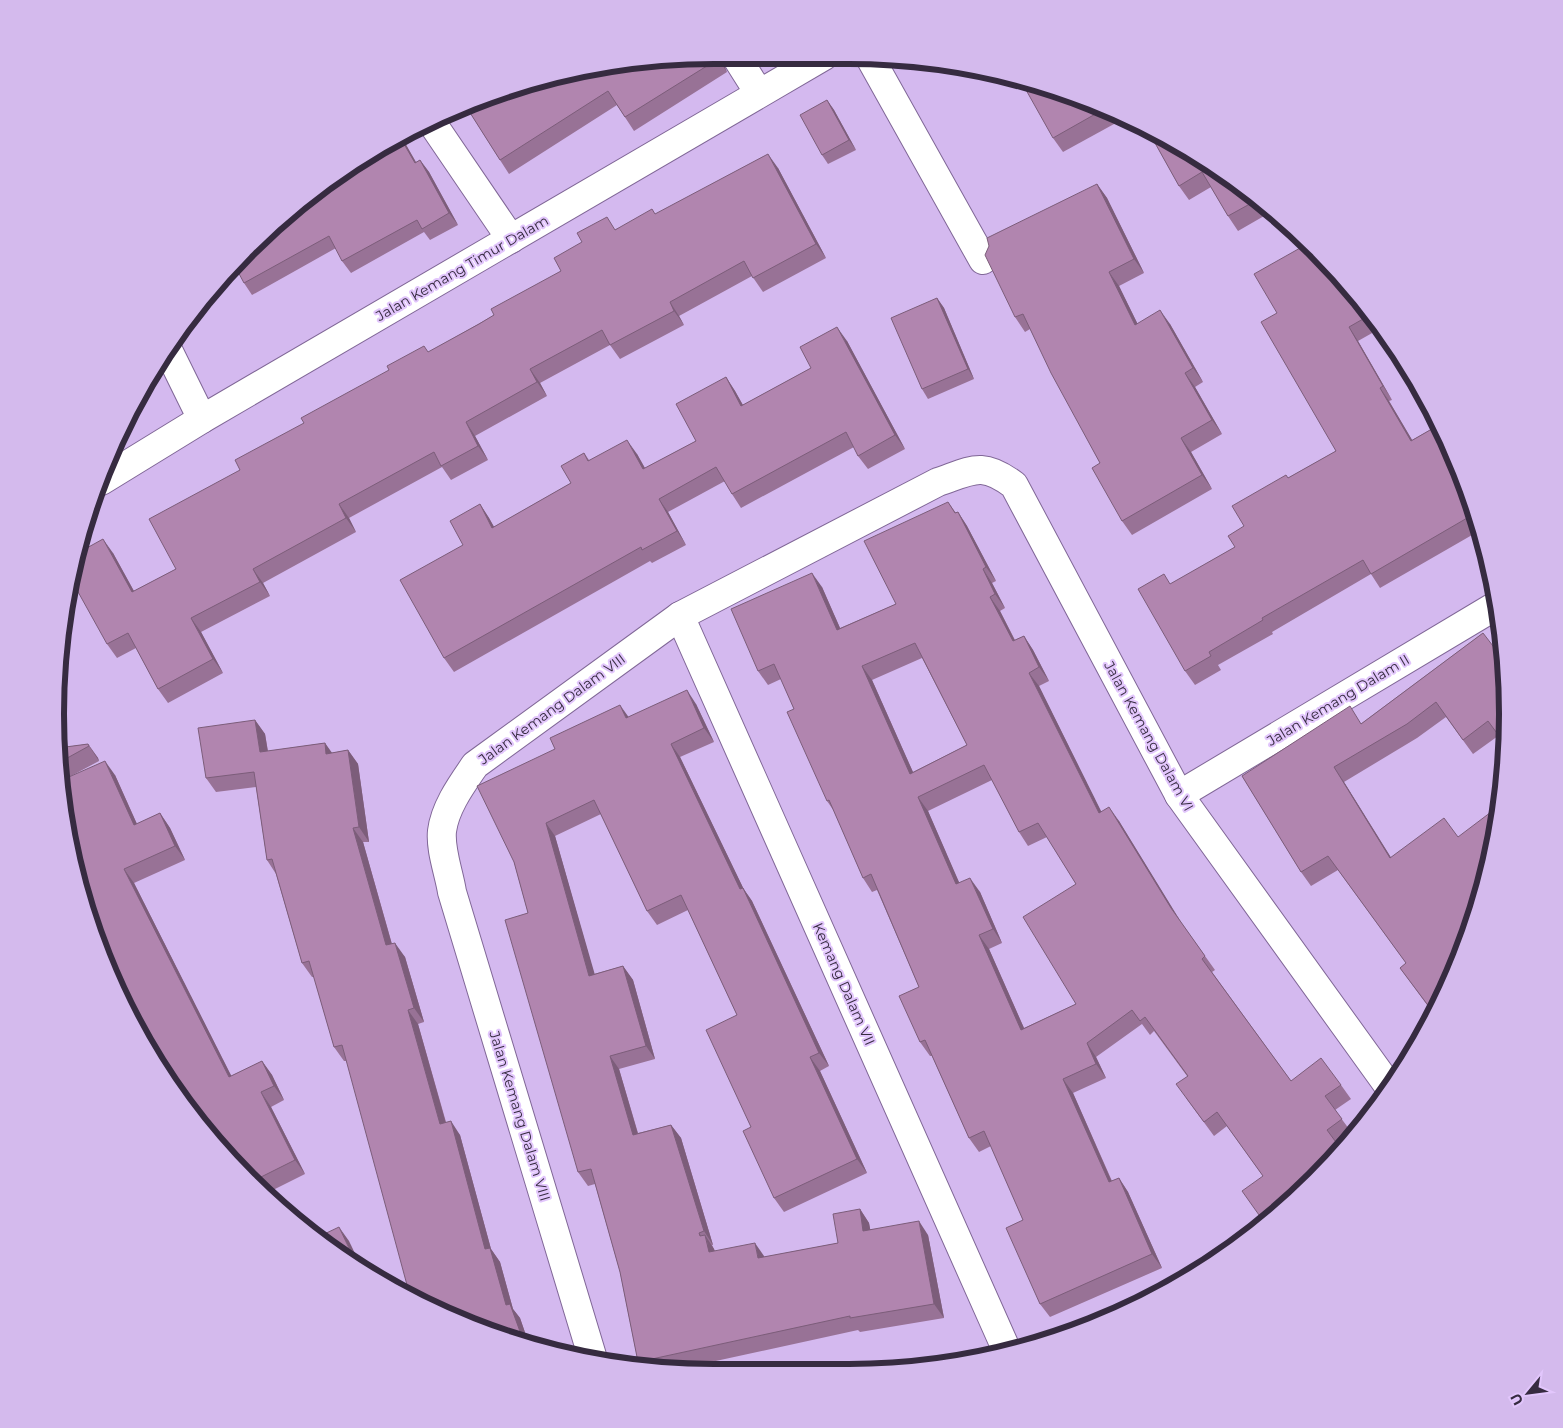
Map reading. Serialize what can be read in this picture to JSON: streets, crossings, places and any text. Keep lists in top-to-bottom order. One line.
{"streets":{"street":["Jalan Kemang Timur Dalam","Jalan Kemang Dalam II","Jalan Kemang Dalam VIII","Jalan Kemang Dalam VI","Kemang Dalam VII"]},"crossings":[["Jalan Kemang Dalam II","Jalan Kemang Dalam VI"],["Jalan Kemang Dalam VIII","Jalan Kemang Dalam VI"],["Jalan Kemang Dalam VIII","Kemang Dalam VII"]],"north":"bottom left"}
